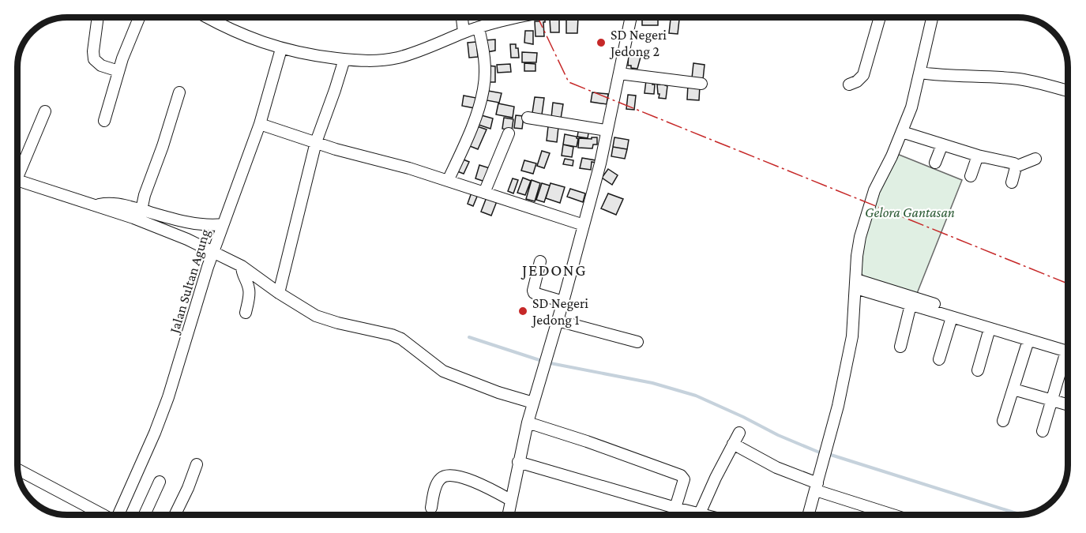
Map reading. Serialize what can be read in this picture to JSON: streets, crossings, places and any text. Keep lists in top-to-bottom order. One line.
{"streets":{"street":["Jalan Sultan Agung"]},"districts":["JEDONG"],"parks":["Gelora Gantasan"],"places":["SD Negeri Jedong 2","SD Negeri Jedong 1"]}
